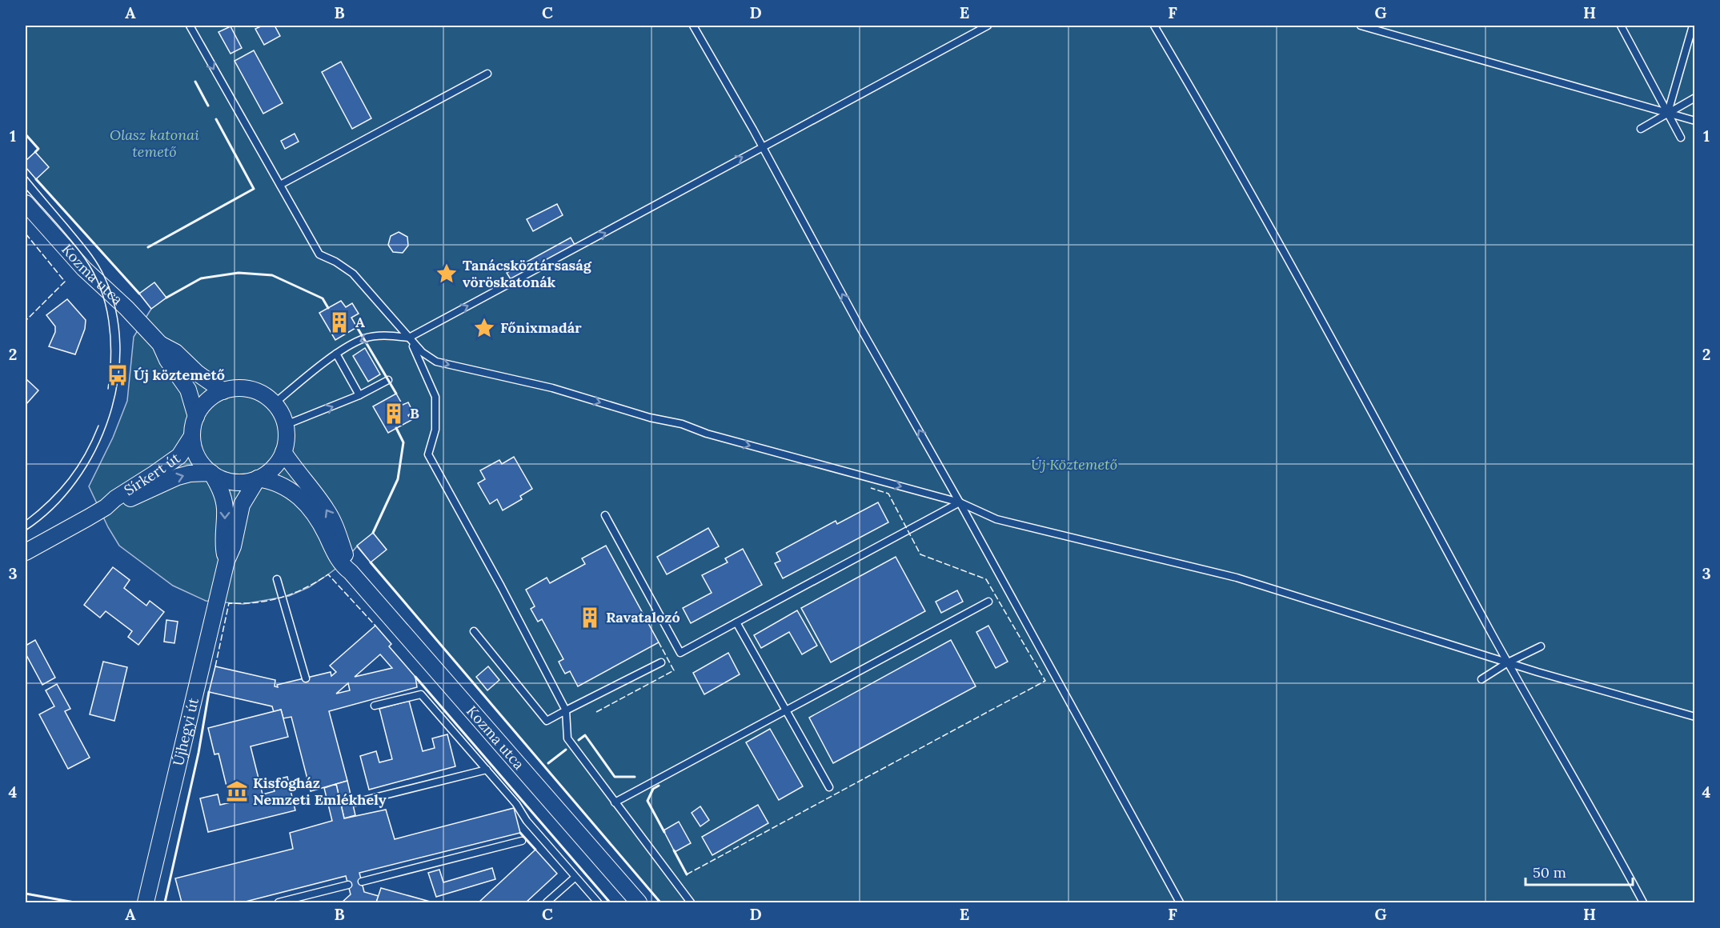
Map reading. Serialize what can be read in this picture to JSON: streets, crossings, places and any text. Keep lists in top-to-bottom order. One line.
{"streets":{"street":["Kozma utca","Sírkert út","Újhegyi út"]},"crossings":[["Kozma utca","Sírkert út"],["Kozma utca","Újhegyi út"],["Sírkert út","Újhegyi út"]],"parks":["Olasz katonai temető","Új Köztemető"],"places":{"place":["Tanácsköztársaság vöröskatonák","Főnixmadár"],"building":["A","B","Ravatalozó"],"bus stop":["Új köztemető"],"museum":["Kisfogház Nemzeti Emlékhely"]},"scale_bar":"50 m","grid":{"columns":["A","B","C","D","E","F","G","H"],"rows":["1","2","3","4"]}}
